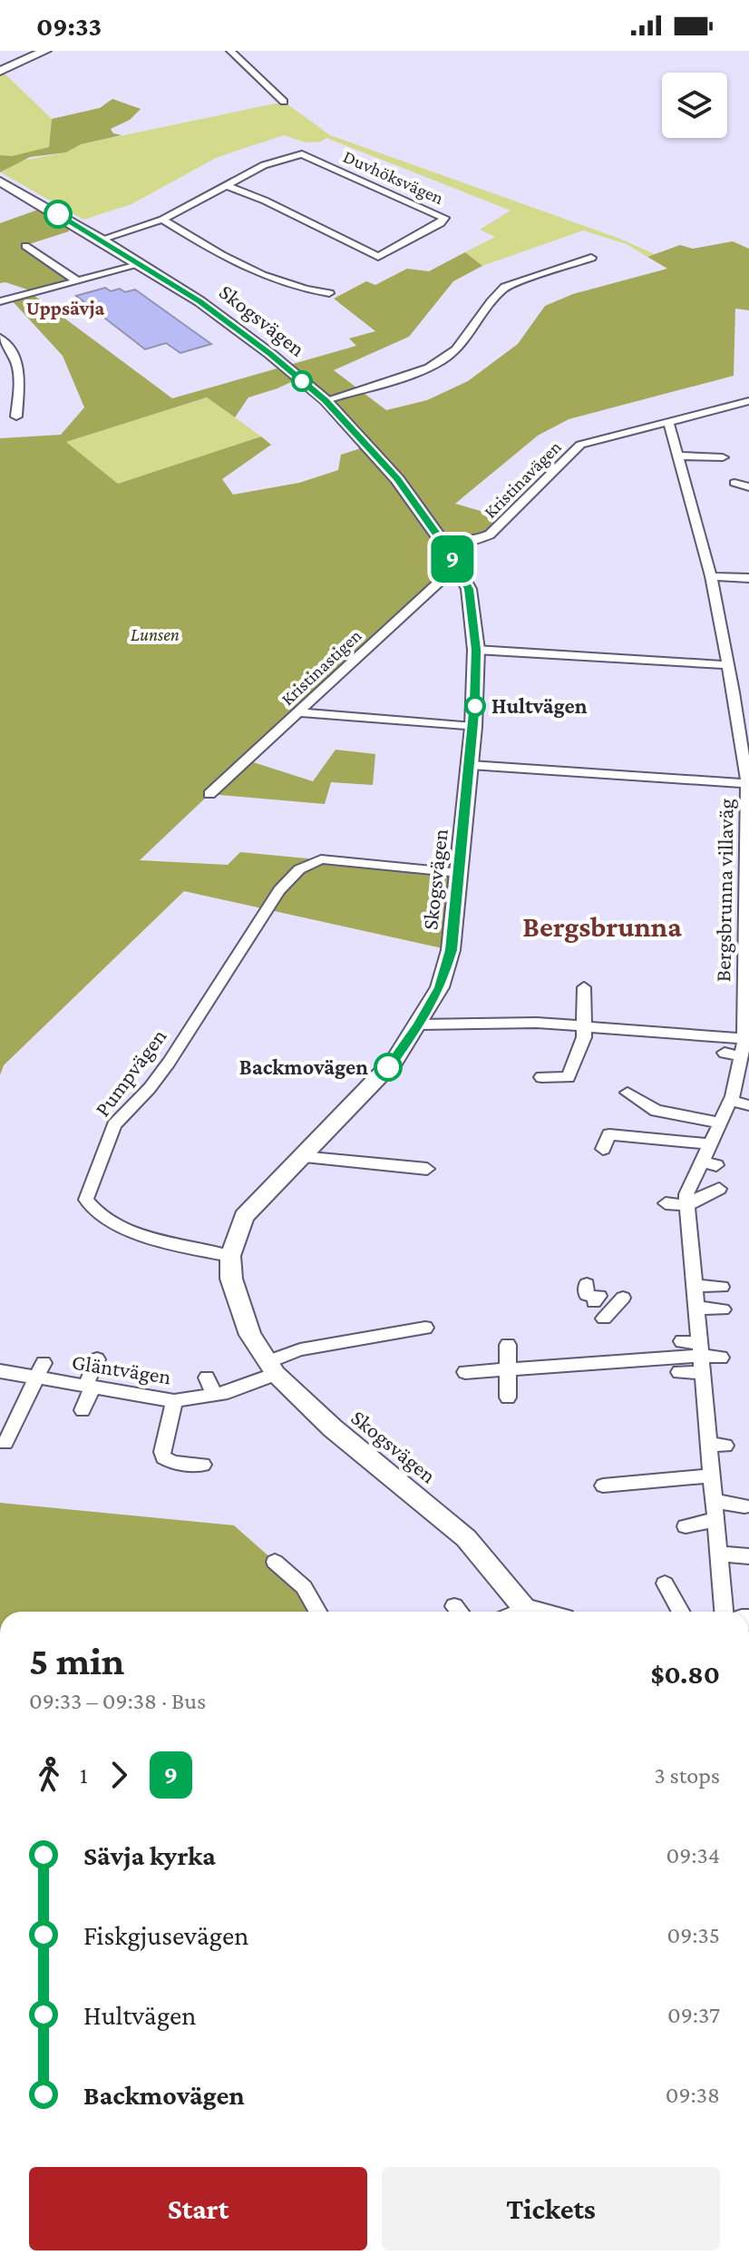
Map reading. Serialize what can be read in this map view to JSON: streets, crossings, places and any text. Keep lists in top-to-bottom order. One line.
{"streets":{"street":["Duvhöksvägen","Skogsvägen","Kristinavägen","Kristinastigen","Bergsbrunna villaväg","Pumpvägen","Gläntvägen"]},"crossings":[["Skogsvägen","Kristinavägen"],["Skogsvägen","Kristinastigen"],["Skogsvägen","Pumpvägen"],["Skogsvägen","Gläntvägen"],["Kristinavägen","Bergsbrunna villaväg"]],"districts":["Uppsävja","Bergsbrunna"],"parks":["Lunsen"],"places":["Hultvägen","Backmovägen"],"lines":["bus line 9"],"page":{"status":"09:33","on_map":"9","heading":["5 min","09:33 – 09:38 · Bus","$0.80"],"legs":["1","9","3 stops"],"list":[{"name":"Sävja kyrka","value":"09:34"},{"name":"Fiskgjusevägen","value":"09:35"},{"name":"Hultvägen","value":"09:37"},{"name":"Backmovägen","value":"09:38"}],"buttons":["Start","Tickets"]}}
